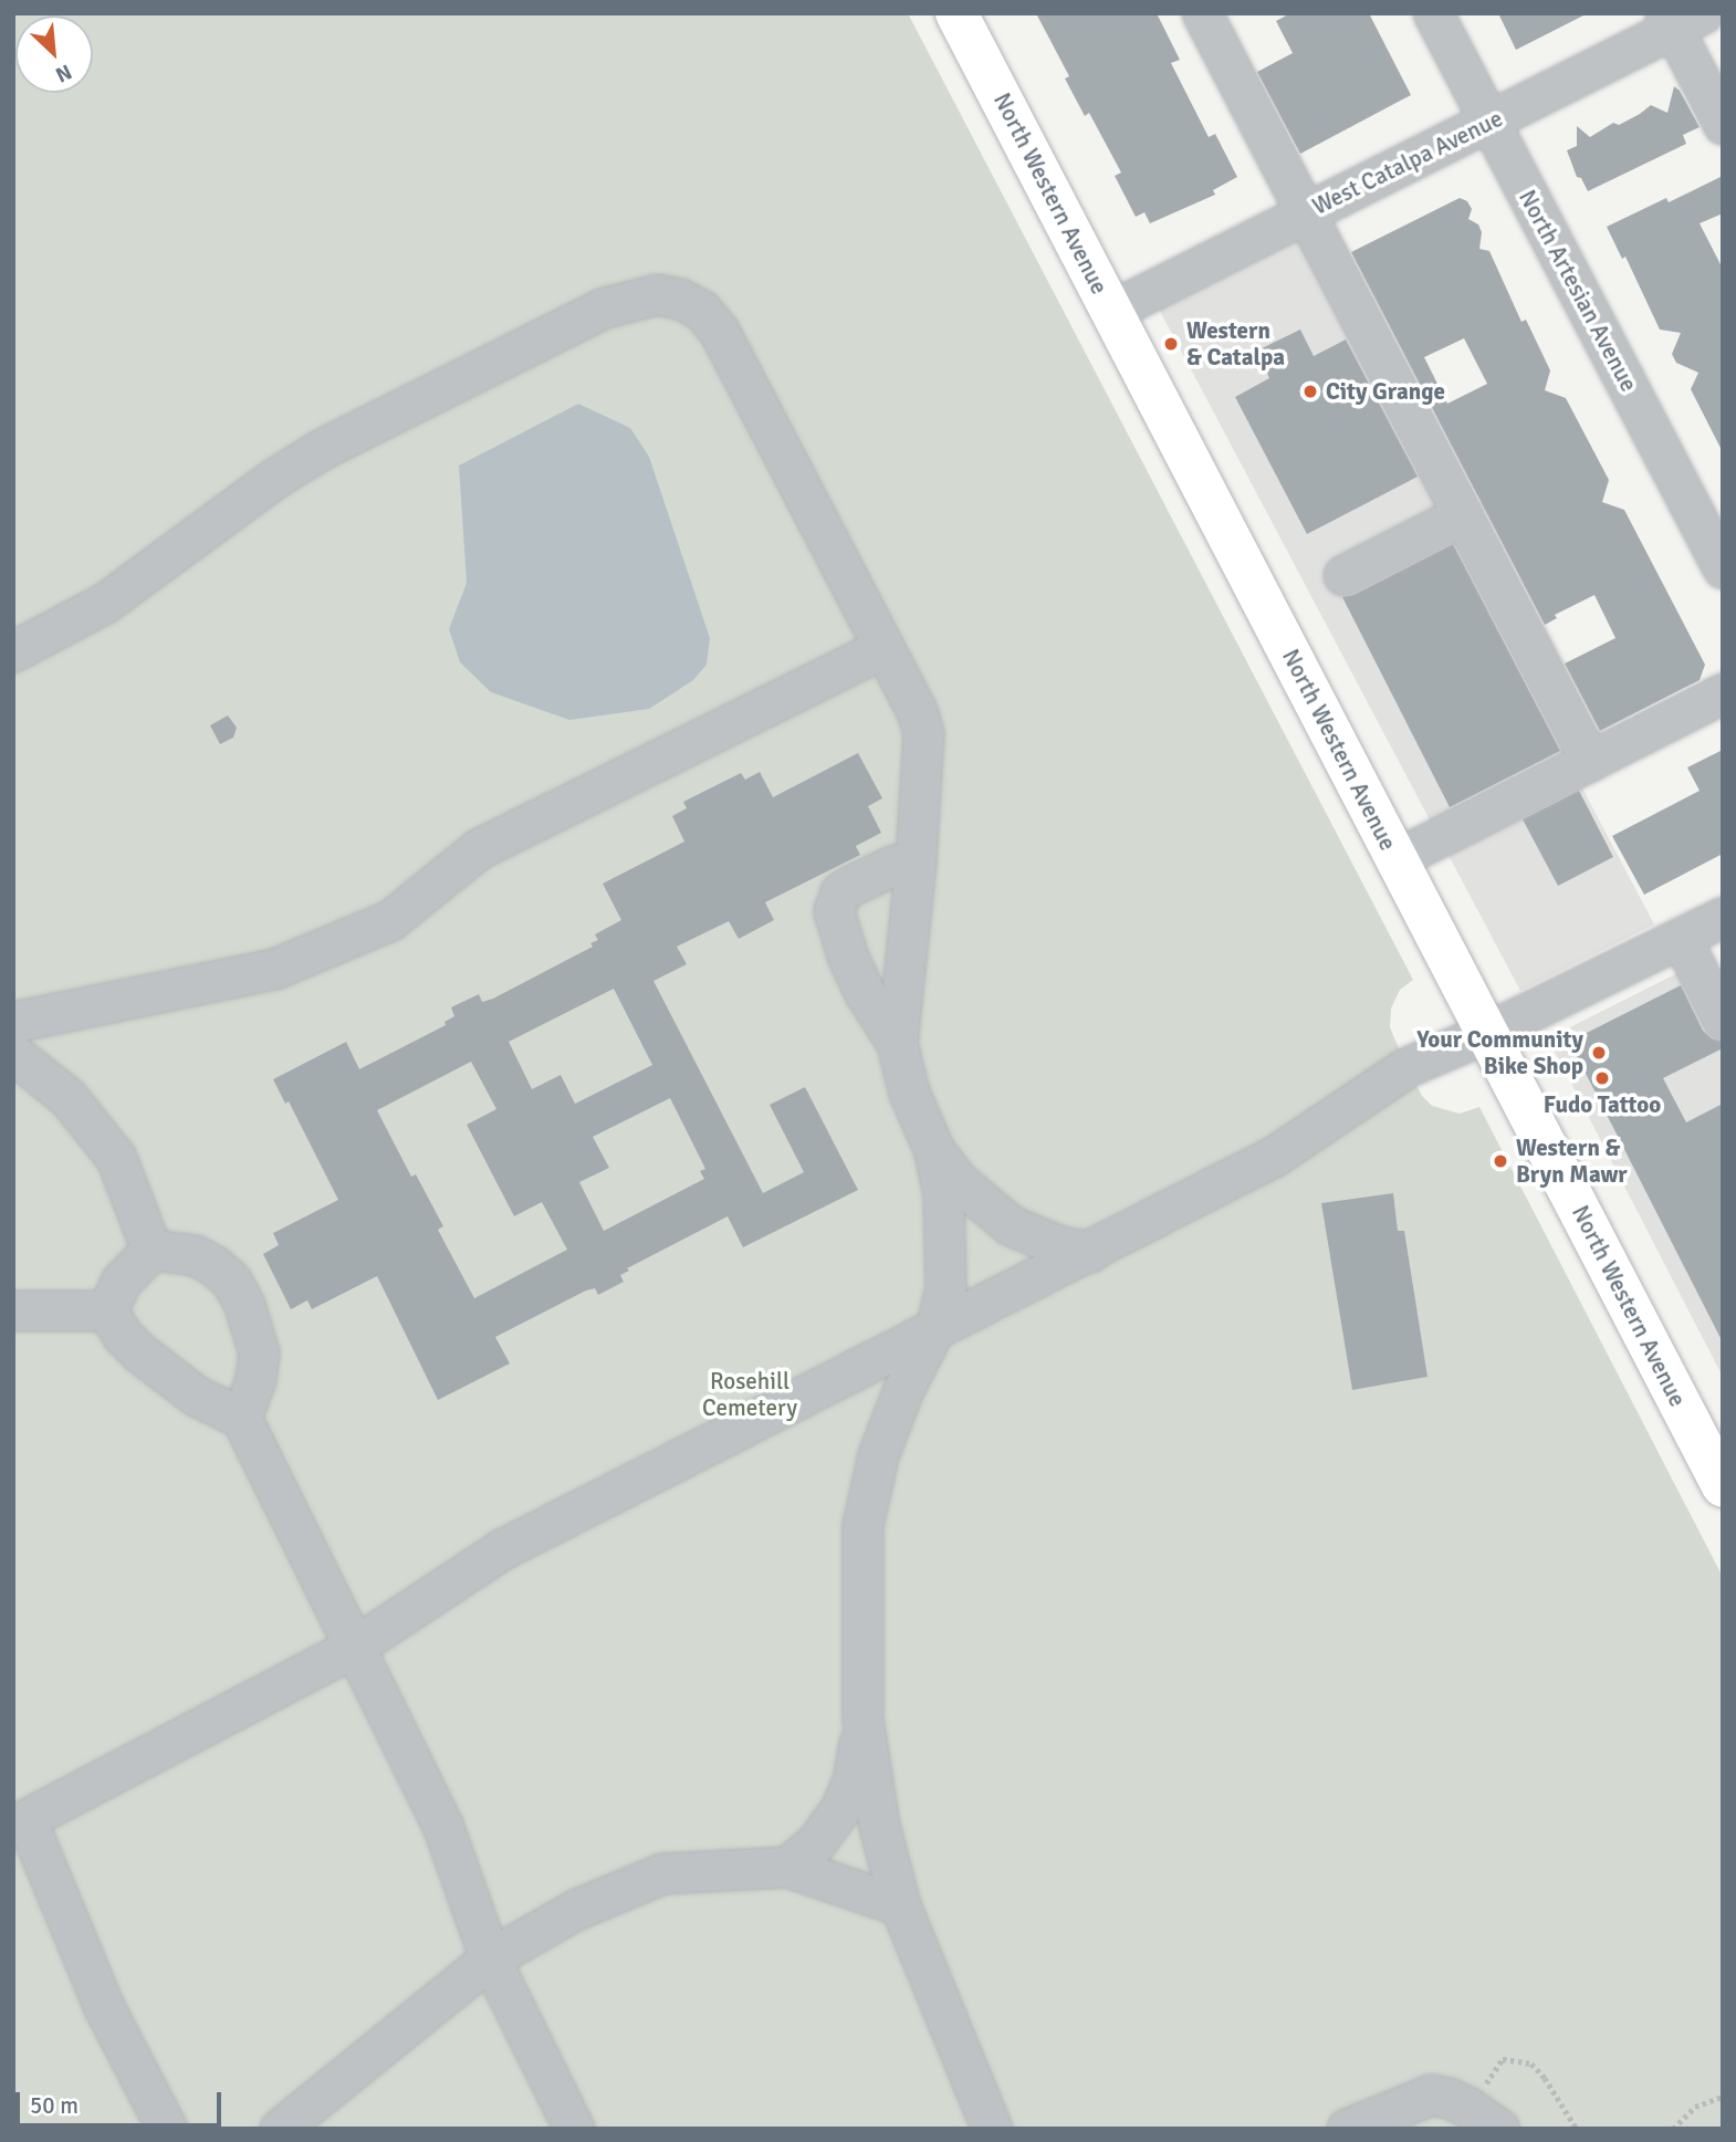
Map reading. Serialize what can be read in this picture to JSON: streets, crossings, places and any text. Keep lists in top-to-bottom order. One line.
{"streets":{"main road":["North Western Avenue"],"street":["West Catalpa Avenue","North Artesian Avenue"]},"crossings":[["West Catalpa Avenue","North Western Avenue"],["West Catalpa Avenue","North Artesian Avenue"]],"parks":["Rosehill Cemetery"],"places":["Western & Catalpa","City Grange","Your Community Bike Shop","Fudo Tattoo","Western & Bryn Mawr"],"scale_bar":"50 m","north":"bottom right"}
